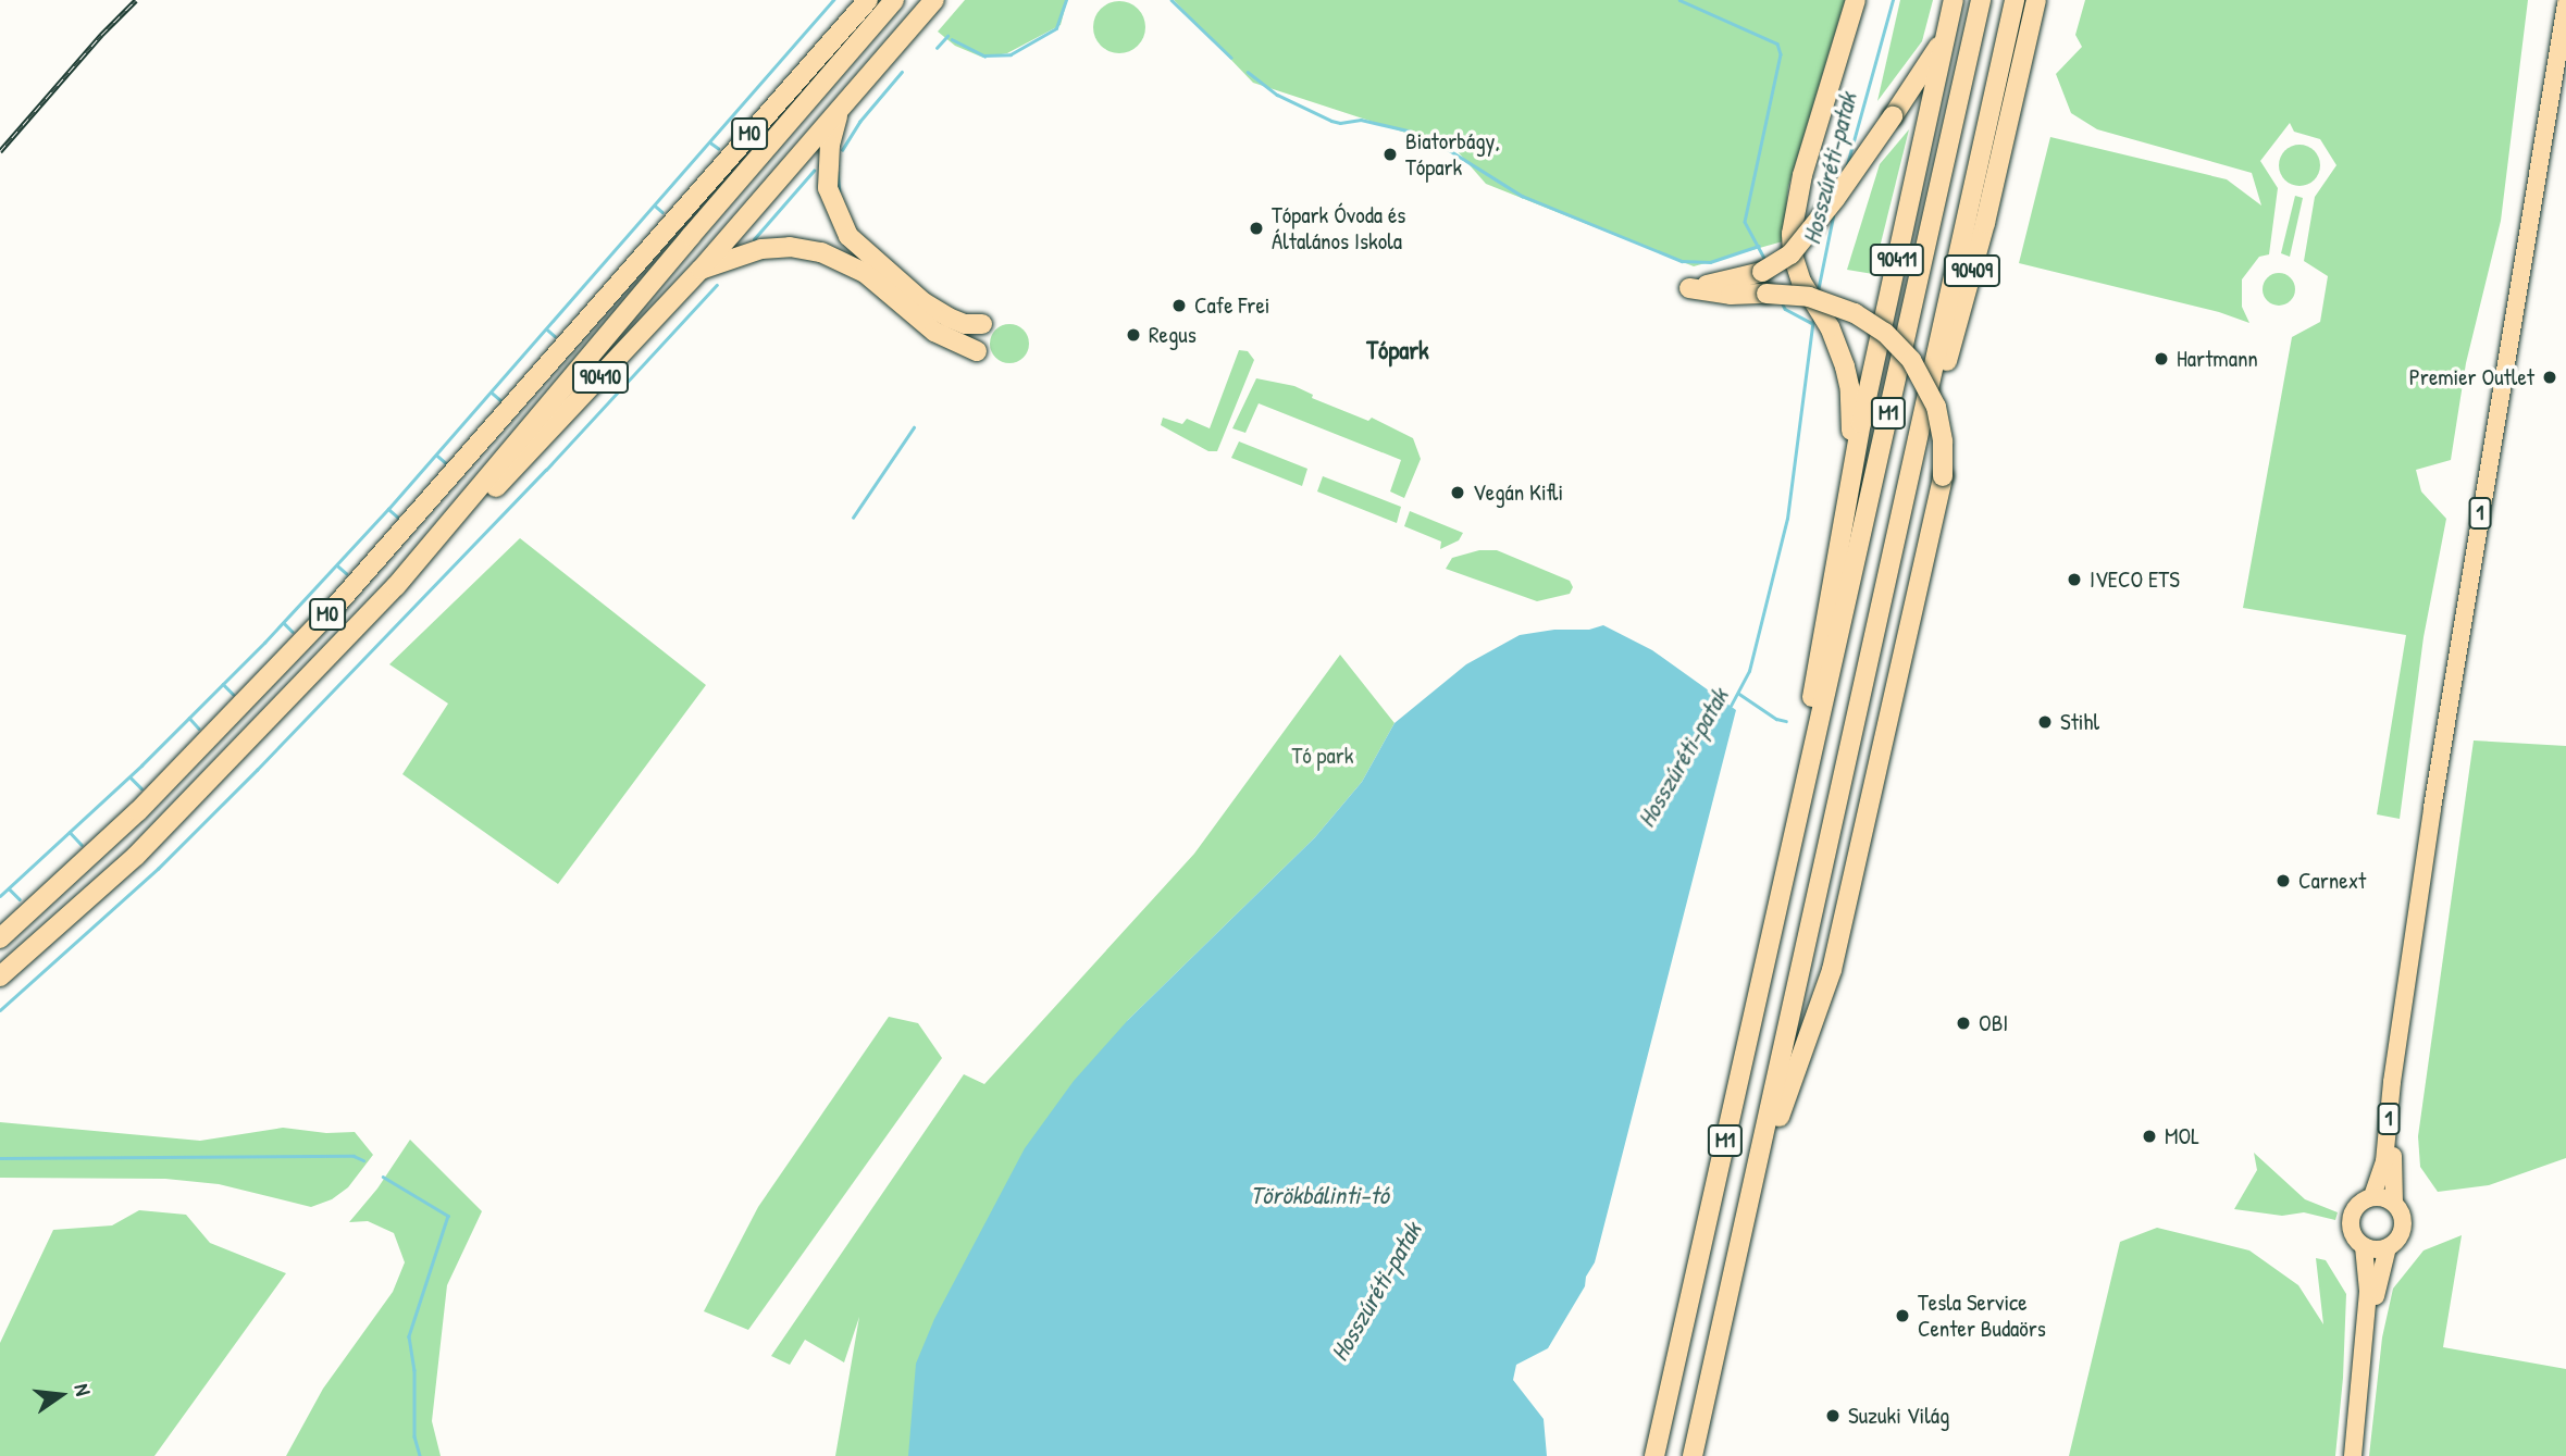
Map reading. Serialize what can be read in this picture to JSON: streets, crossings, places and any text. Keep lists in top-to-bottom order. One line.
{"streets":{"highway":["M0","90411","90409","90410","M1"],"main road":["1"]},"crossings":[["M0","90410"],["90411","M1"],["90409","M1"]],"districts":["Tópark"],"water":["Hosszúréti-patak","Törökbálinti-tó"],"parks":["Tó park"],"places":["Biatorbágy, Tópark","Tópark Óvoda és Általános Iskola","Cafe Frei","Regus","Hartmann","Premier Outlet","Vegán Kifli","IVECO ETS","Stihl","Carnext","OBI","MOL","Tesla Service Center Budaörs","Suzuki Világ"],"north":"right"}
